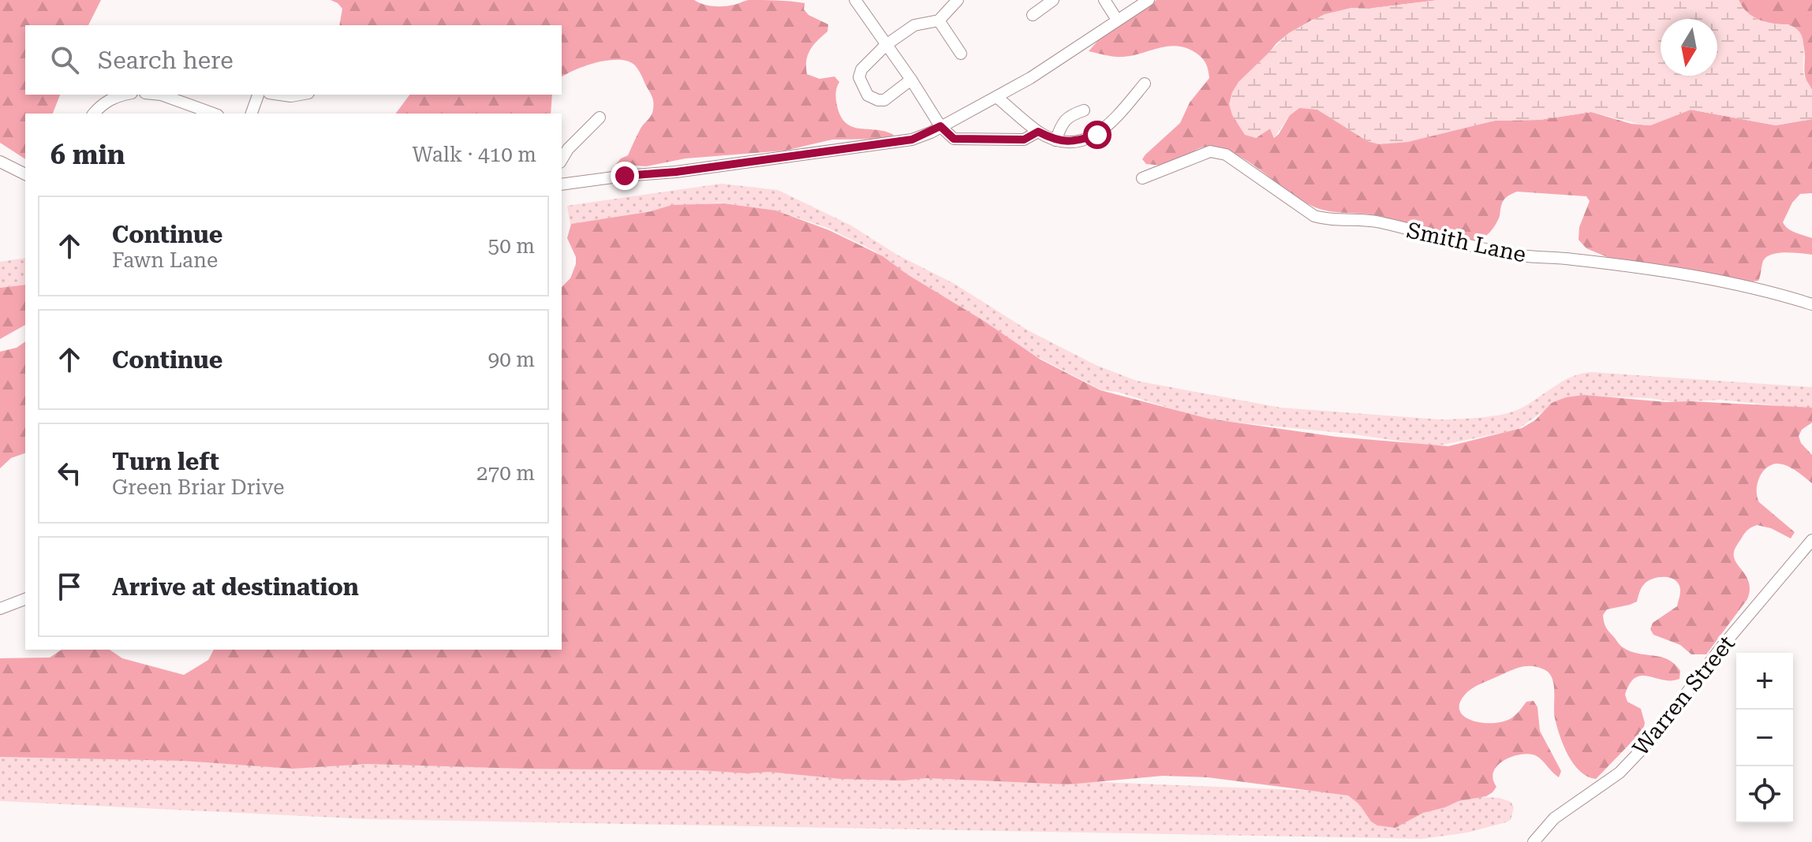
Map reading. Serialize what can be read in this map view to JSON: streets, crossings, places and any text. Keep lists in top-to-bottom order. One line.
{"streets":{"street":["Smith Lane","Warren Street"]},"north":"bottom","page":{"search":"Search here","heading":["6 min","Walk · 410 m"],"list":[["Continue","Fawn Lane","50 m"],["Continue","90 m"],["Turn left","Green Briar Drive","270 m"],"Arrive at destination"],"map_buttons":["+","−"]}}
